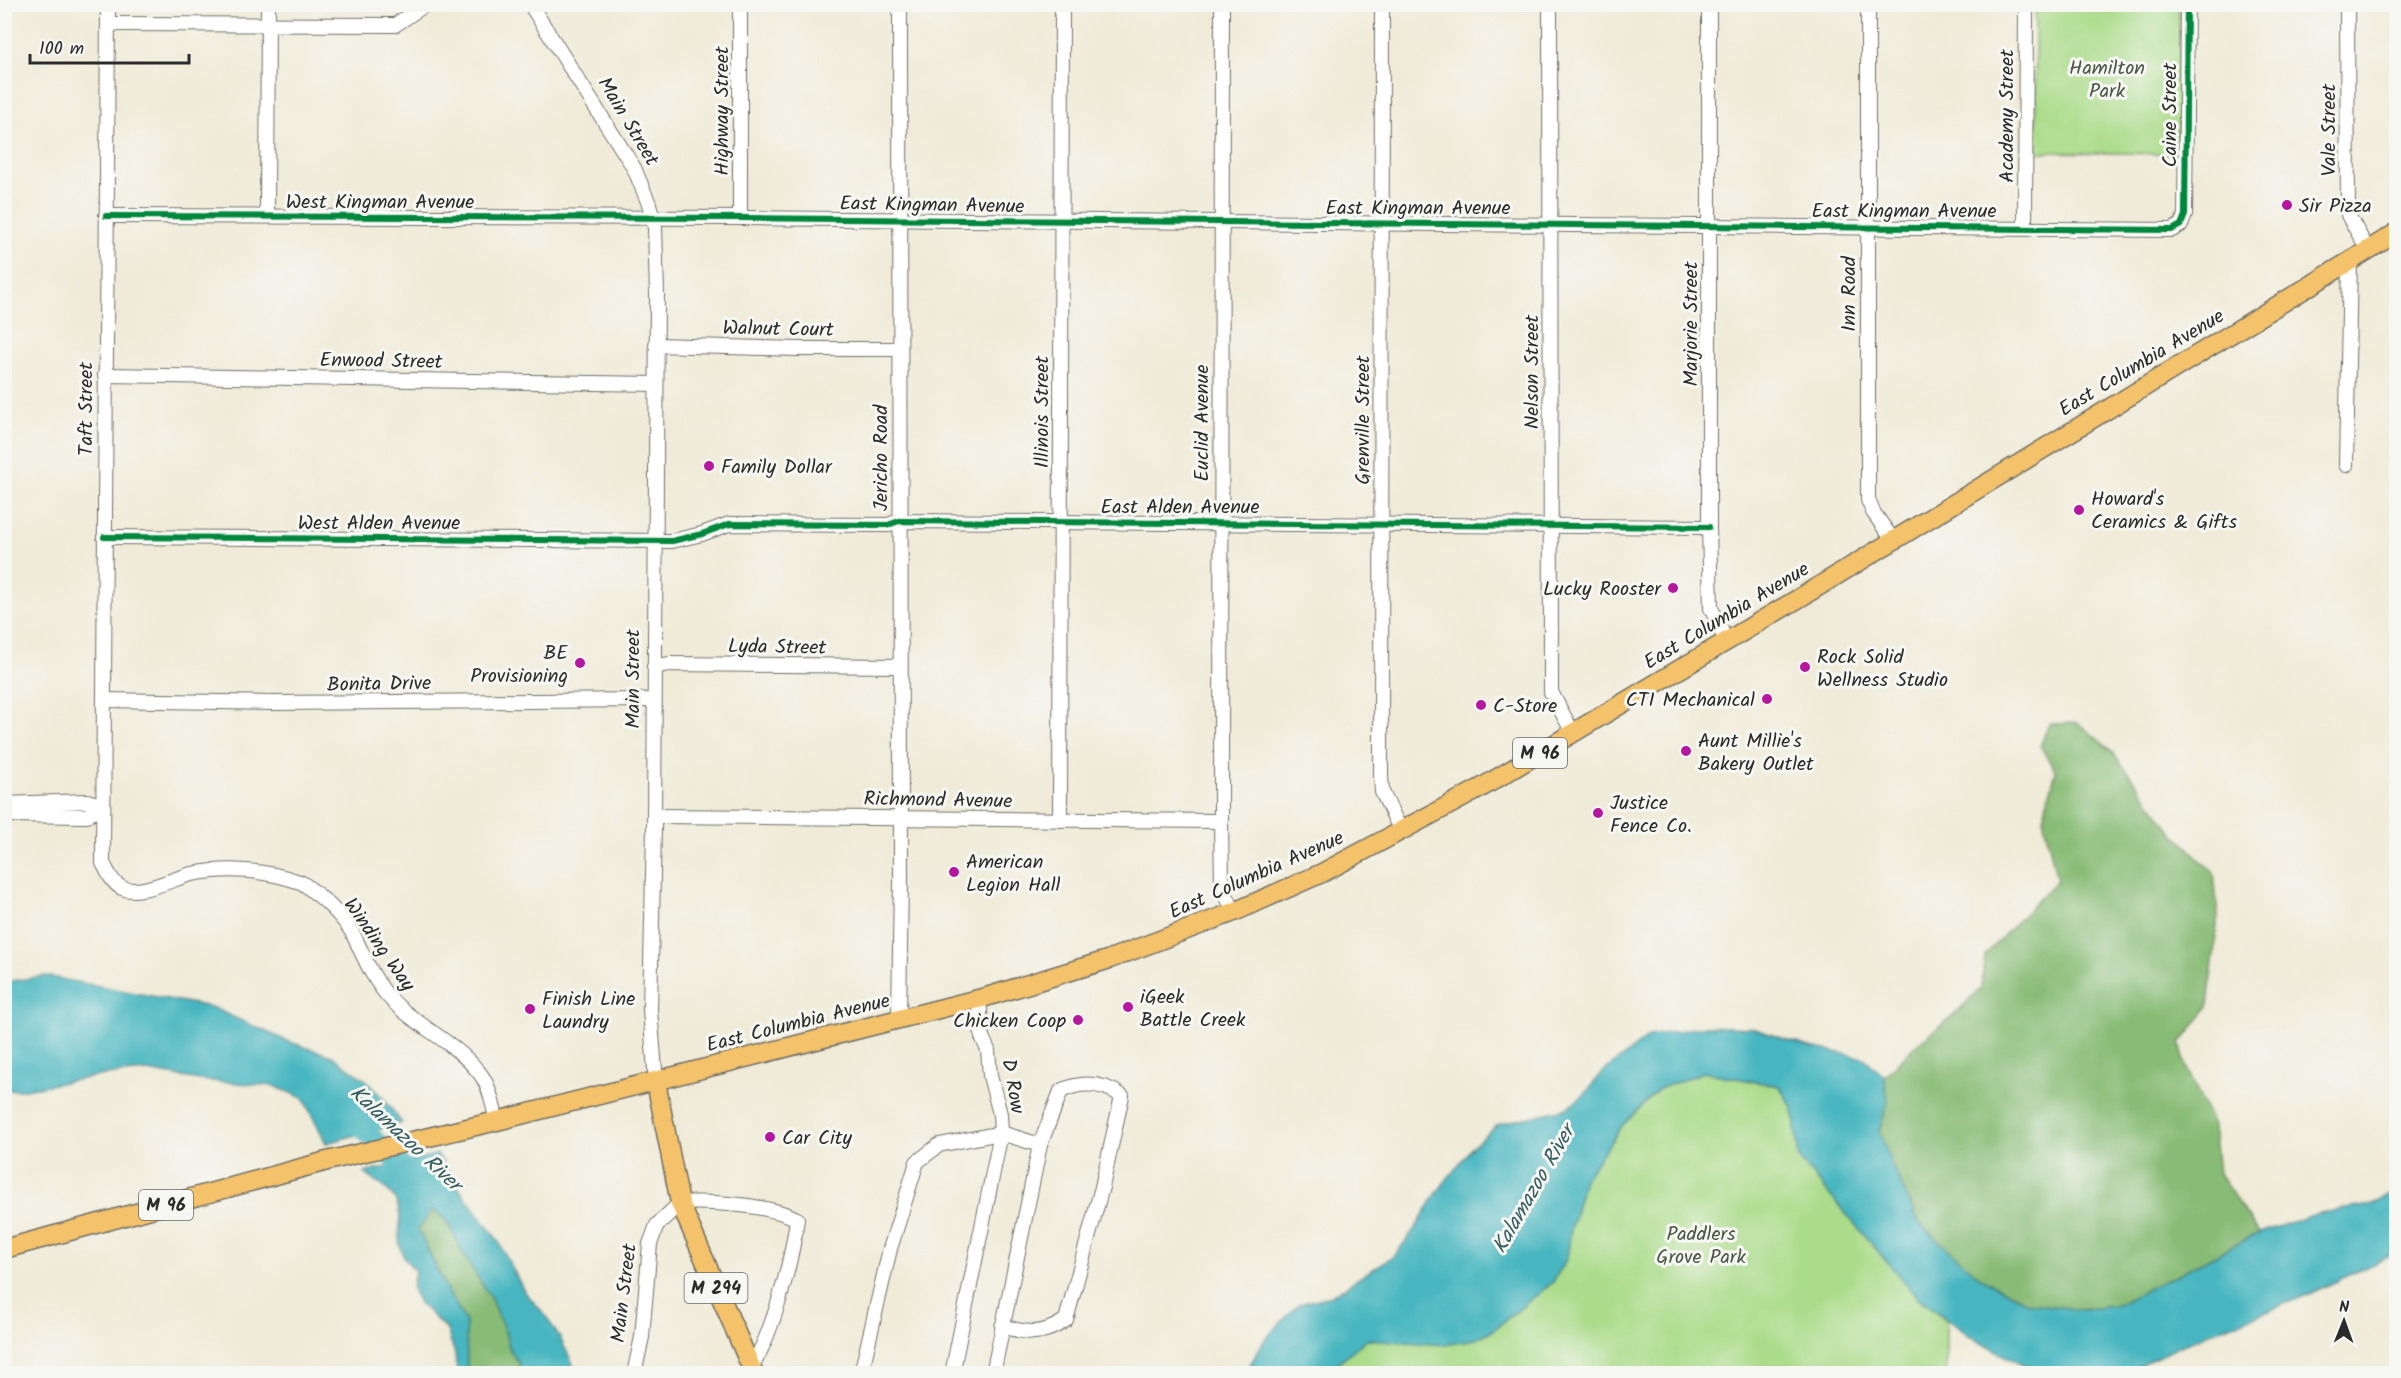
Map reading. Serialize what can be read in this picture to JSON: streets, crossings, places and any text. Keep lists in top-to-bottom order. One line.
{"streets":{"main road":["Main Street","East Columbia Avenue","M 96","M 294"],"street":["Highway Street","Caine Street","Academy Street","Vale Street","West Kingman Avenue","East Kingman Avenue","Inn Road","Marjorie Street","Walnut Court","Enwood Street","Nelson Street","Taft Street","Illinois Street","Grenville Street","Euclid Avenue","Jericho Road","East Alden Avenue","West Alden Avenue","Lyda Street","Bonita Drive","Richmond Avenue","Winding Way","D Row"]},"crossings":[["Highway Street","East Kingman Avenue"],["Caine Street","East Kingman Avenue"],["Academy Street","East Kingman Avenue"],["Main Street","West Kingman Avenue"],["Main Street","East Kingman Avenue"],["Main Street","Walnut Court"],["Main Street","Enwood Street"],["Main Street","East Columbia Avenue"],["Main Street","East Alden Avenue"],["Main Street","West Alden Avenue"],["Main Street","Lyda Street"],["Main Street","Bonita Drive"],["Main Street","Richmond Avenue"],["Main Street","M 294"],["Vale Street","East Columbia Avenue"],["West Kingman Avenue","East Kingman Avenue"],["West Kingman Avenue","Taft Street"],["East Kingman Avenue","Inn Road"],["East Kingman Avenue","Marjorie Street"],["East Kingman Avenue","Nelson Street"],["East Kingman Avenue","Illinois Street"],["East Kingman Avenue","Grenville Street"],["East Kingman Avenue","Euclid Avenue"],["East Kingman Avenue","Jericho Road"],["Inn Road","East Columbia Avenue"],["Marjorie Street","East Columbia Avenue"],["Marjorie Street","East Alden Avenue"],["Walnut Court","Jericho Road"],["Enwood Street","Taft Street"],["East Columbia Avenue","Nelson Street"],["East Columbia Avenue","Grenville Street"],["East Columbia Avenue","Euclid Avenue"],["East Columbia Avenue","Jericho Road"],["East Columbia Avenue","Winding Way"],["East Columbia Avenue","D Row"],["Nelson Street","East Alden Avenue"],["Taft Street","West Alden Avenue"],["Taft Street","Bonita Drive"],["Taft Street","Winding Way"],["Illinois Street","East Alden Avenue"],["Illinois Street","Richmond Avenue"],["Grenville Street","East Alden Avenue"],["Euclid Avenue","East Alden Avenue"],["Euclid Avenue","Richmond Avenue"],["Jericho Road","East Alden Avenue"],["Jericho Road","Lyda Street"],["Jericho Road","Richmond Avenue"],["East Alden Avenue","West Alden Avenue"]],"water":["Kalamazoo River"],"parks":["Hamilton Park","Paddlers Grove Park"],"places":["Sir Pizza","Family Dollar","Howard's Ceramics & Gifts","Lucky Rooster","BE Provisioning","Rock Solid Wellness Studio","CTI Mechanical","C-Store","Aunt Millie's Bakery Outlet","Justice Fence Co.","American Legion Hall","iGeek Battle Creek","Finish Line Laundry","Chicken Coop","Car City"],"scale_bar":"100 m","north":"top"}
